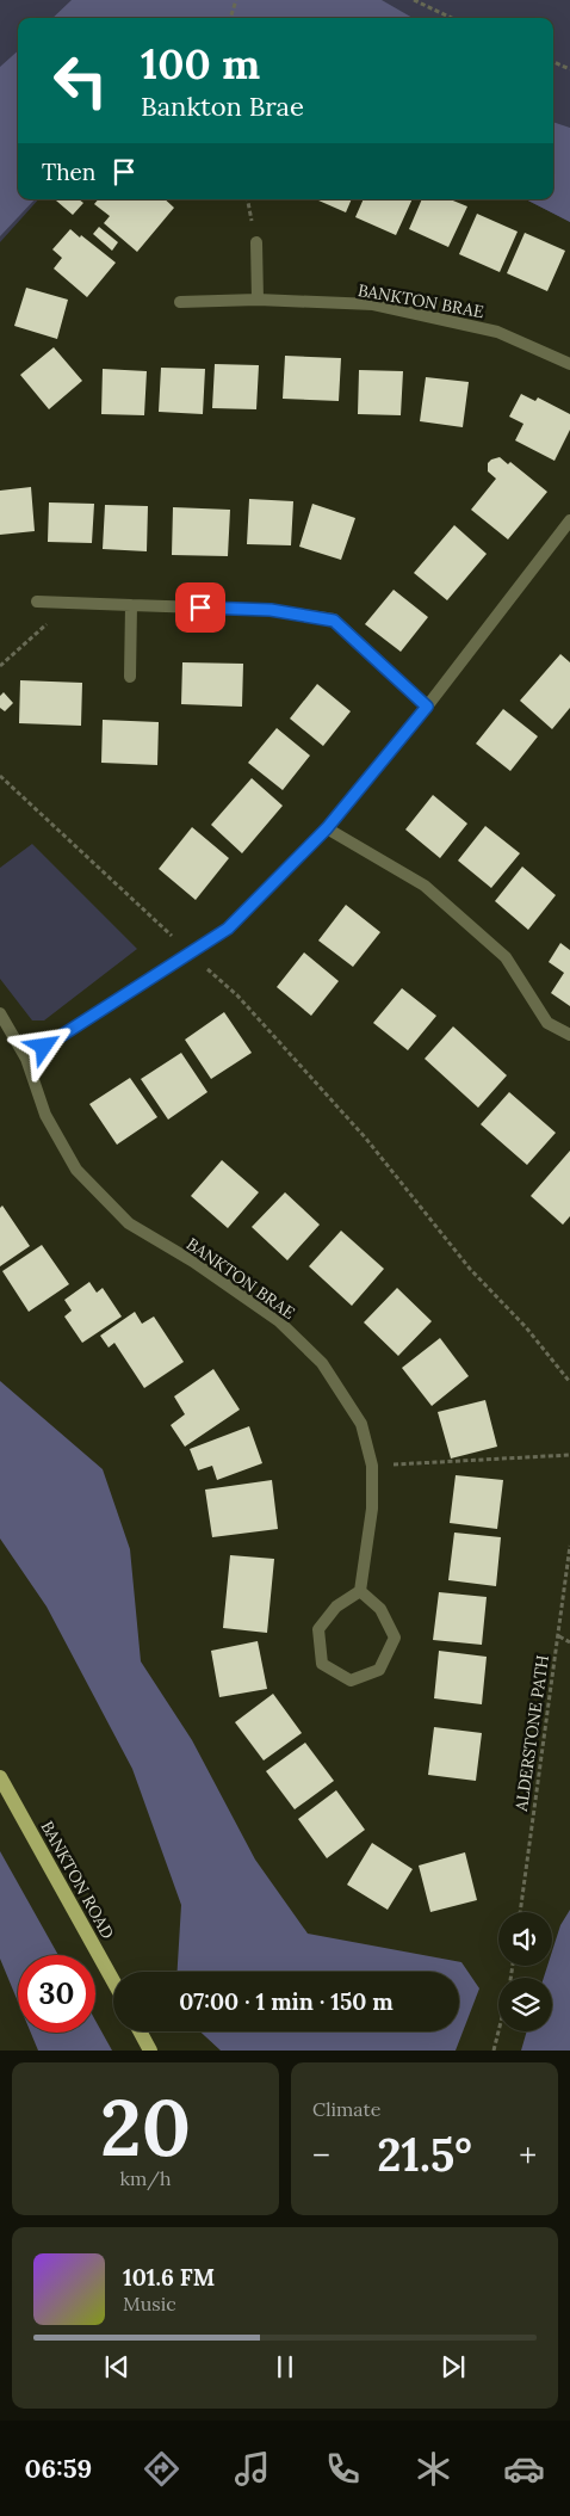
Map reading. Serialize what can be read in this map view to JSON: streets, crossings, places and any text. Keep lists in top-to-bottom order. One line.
{"streets":{"main road":["BANKTON ROAD"],"street":["BANKTON BRAE"],"path":["ALDERSTONE PATH"]},"page":{"turn":["100 m","Bankton Brae"],"then":"Then","limit":"30","trip":"07:00 · 1 min · 150 m","tile":[["20","km/h"],"Climate"],"heat":["−","21.5°","+"],"song":["101.6 FM","Music"],"tabs":"06:59"}}
